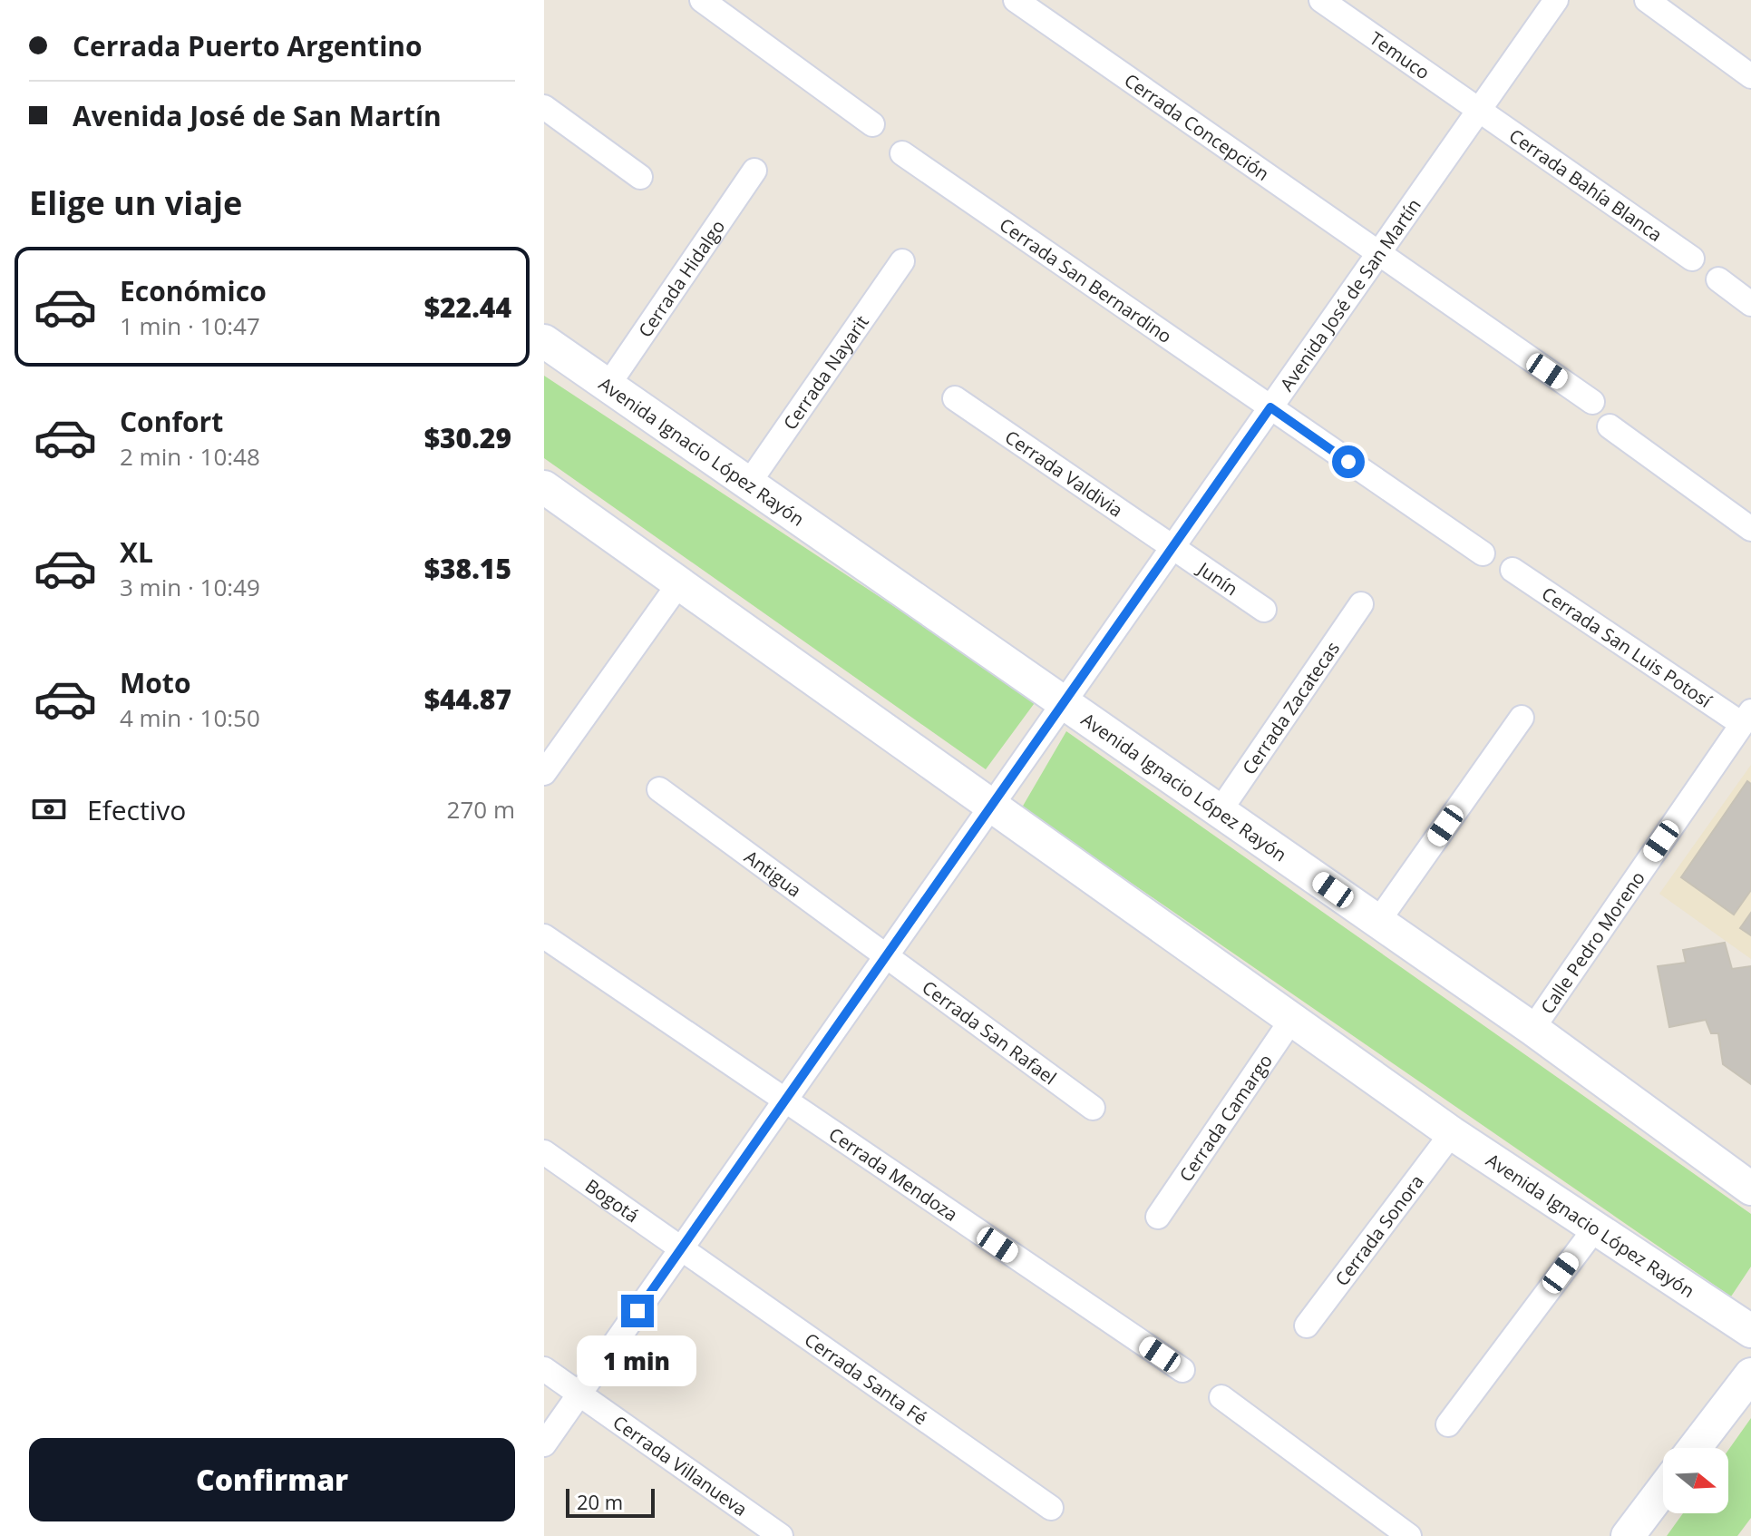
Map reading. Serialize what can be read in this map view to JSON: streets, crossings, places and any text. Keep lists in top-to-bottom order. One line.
{"streets":{"street":["Temuco","Cerrada Concepción","Cerrada Bahía Blanca","Cerrada Hidalgo","Cerrada San Bernardino","Avenida José de San Martín","Cerrada Nayarit","Avenida Ignacio López Rayón","Cerrada Valdivia","Junín","Cerrada San Luis Potosí","Cerrada Zacatecas","Antigua","Calle Pedro Moreno","Cerrada San Rafael","Cerrada Camargo","Cerrada Mendoza","Bogotá","Cerrada Sonora","Cerrada Santa Fé","Cerrada Villanueva"]},"crossings":[["Temuco","Cerrada Bahía Blanca"],["Temuco","Avenida José de San Martín"],["Cerrada Concepción","Avenida José de San Martín"],["Cerrada Bahía Blanca","Avenida José de San Martín"],["Cerrada Hidalgo","Avenida Ignacio López Rayón"],["Cerrada San Bernardino","Avenida José de San Martín"],["Avenida José de San Martín","Avenida Ignacio López Rayón"],["Avenida José de San Martín","Cerrada Valdivia"],["Avenida José de San Martín","Junín"],["Avenida José de San Martín","Antigua"],["Avenida José de San Martín","Cerrada San Rafael"],["Avenida José de San Martín","Cerrada Mendoza"],["Avenida José de San Martín","Bogotá"],["Avenida José de San Martín","Cerrada Santa Fé"],["Avenida José de San Martín","Cerrada Villanueva"],["Cerrada Nayarit","Avenida Ignacio López Rayón"],["Avenida Ignacio López Rayón","Cerrada Zacatecas"],["Avenida Ignacio López Rayón","Calle Pedro Moreno"],["Avenida Ignacio López Rayón","Cerrada Camargo"],["Avenida Ignacio López Rayón","Cerrada Sonora"],["Cerrada Valdivia","Junín"],["Cerrada San Luis Potosí","Calle Pedro Moreno"],["Antigua","Cerrada San Rafael"],["Bogotá","Cerrada Santa Fé"]],"scale_bar":"20 m","north":"right","page":{"banner":["Cerrada Puerto Argentino","Avenida José de San Martín"],"heading":"Elige un viaje","list":[{"name":"Económico","note":"1 min · 10:47","value":"$22.44"},{"name":"Confort","note":"2 min · 10:48","value":"$30.29"},{"name":"XL","note":"3 min · 10:49","value":"$38.15"},{"name":"Moto","note":"4 min · 10:50","value":"$44.87"}],"pay":["Efectivo","270 m"],"bubble":"1 min","buttons":"Confirmar","scale":"20 m"}}
